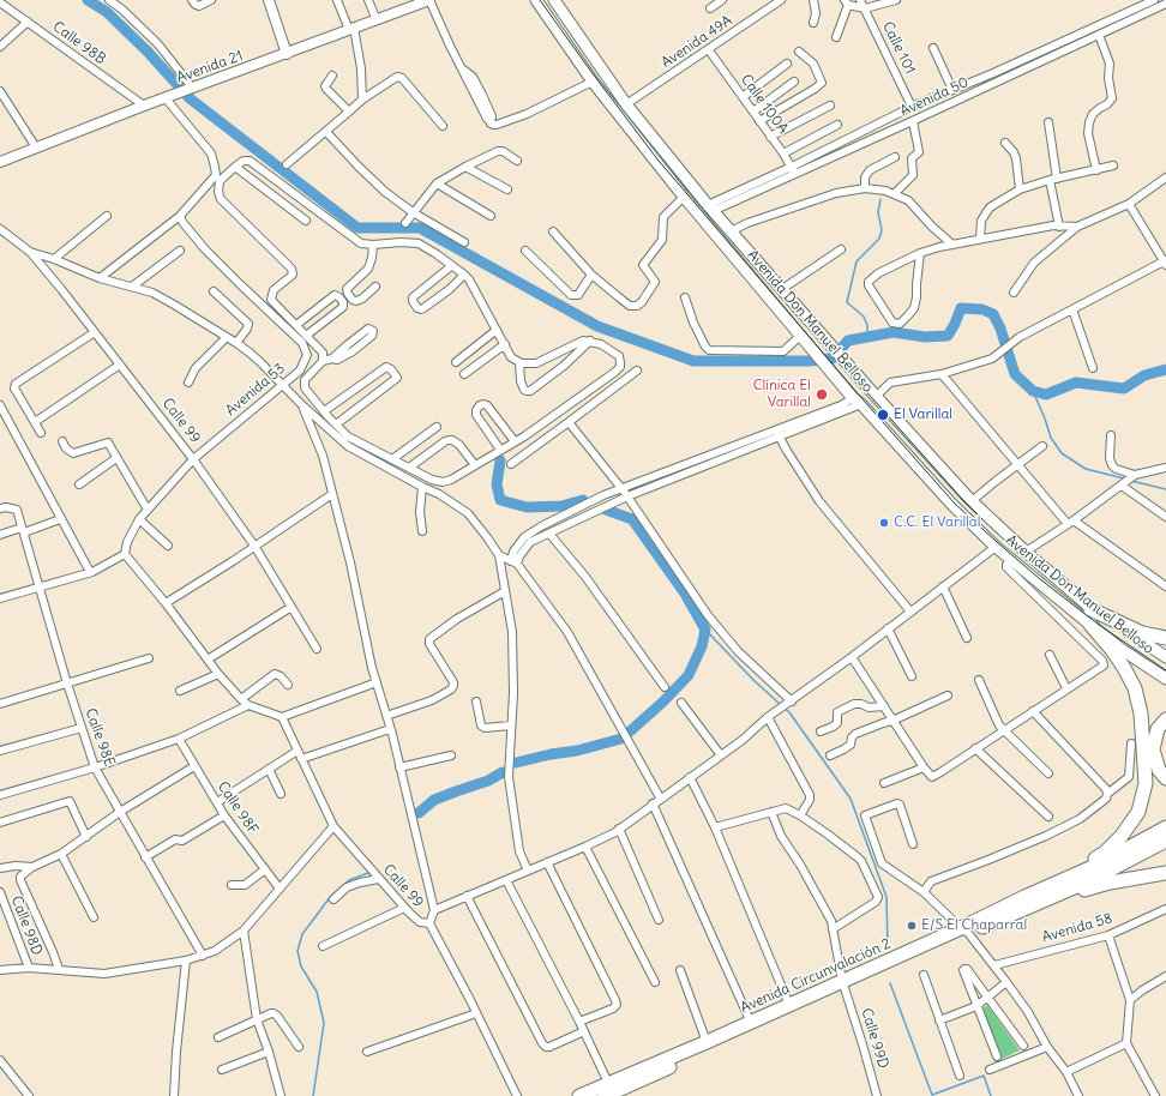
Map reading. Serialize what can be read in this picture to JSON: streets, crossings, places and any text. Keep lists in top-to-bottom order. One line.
{"streets":{"highway":["Avenida Circunvalación 2"],"main road":["Avenida Don Manuel Belloso"],"street":["Avenida 49A","Calle 98B","Calle 101","Avenida 21","Avenida 50","Calle 100A","Avenida 53","Calle 99","Calle 98E","Calle 98F","Calle 98D","Avenida 58","Calle 99D"]},"crossings":[["Avenida 49A","Calle 100A"],["Avenida 49A","Avenida Don Manuel Belloso"],["Calle 98B","Avenida 21"],["Calle 101","Avenida 50"],["Avenida 50","Calle 100A"],["Avenida 50","Avenida Don Manuel Belloso"],["Avenida 53","Calle 99"],["Avenida Circunvalación 2","Calle 99D"]],"places":["Clínica El Varillal","El Varillal","C.C. El Varillal","E/S El Chaparral"]}
